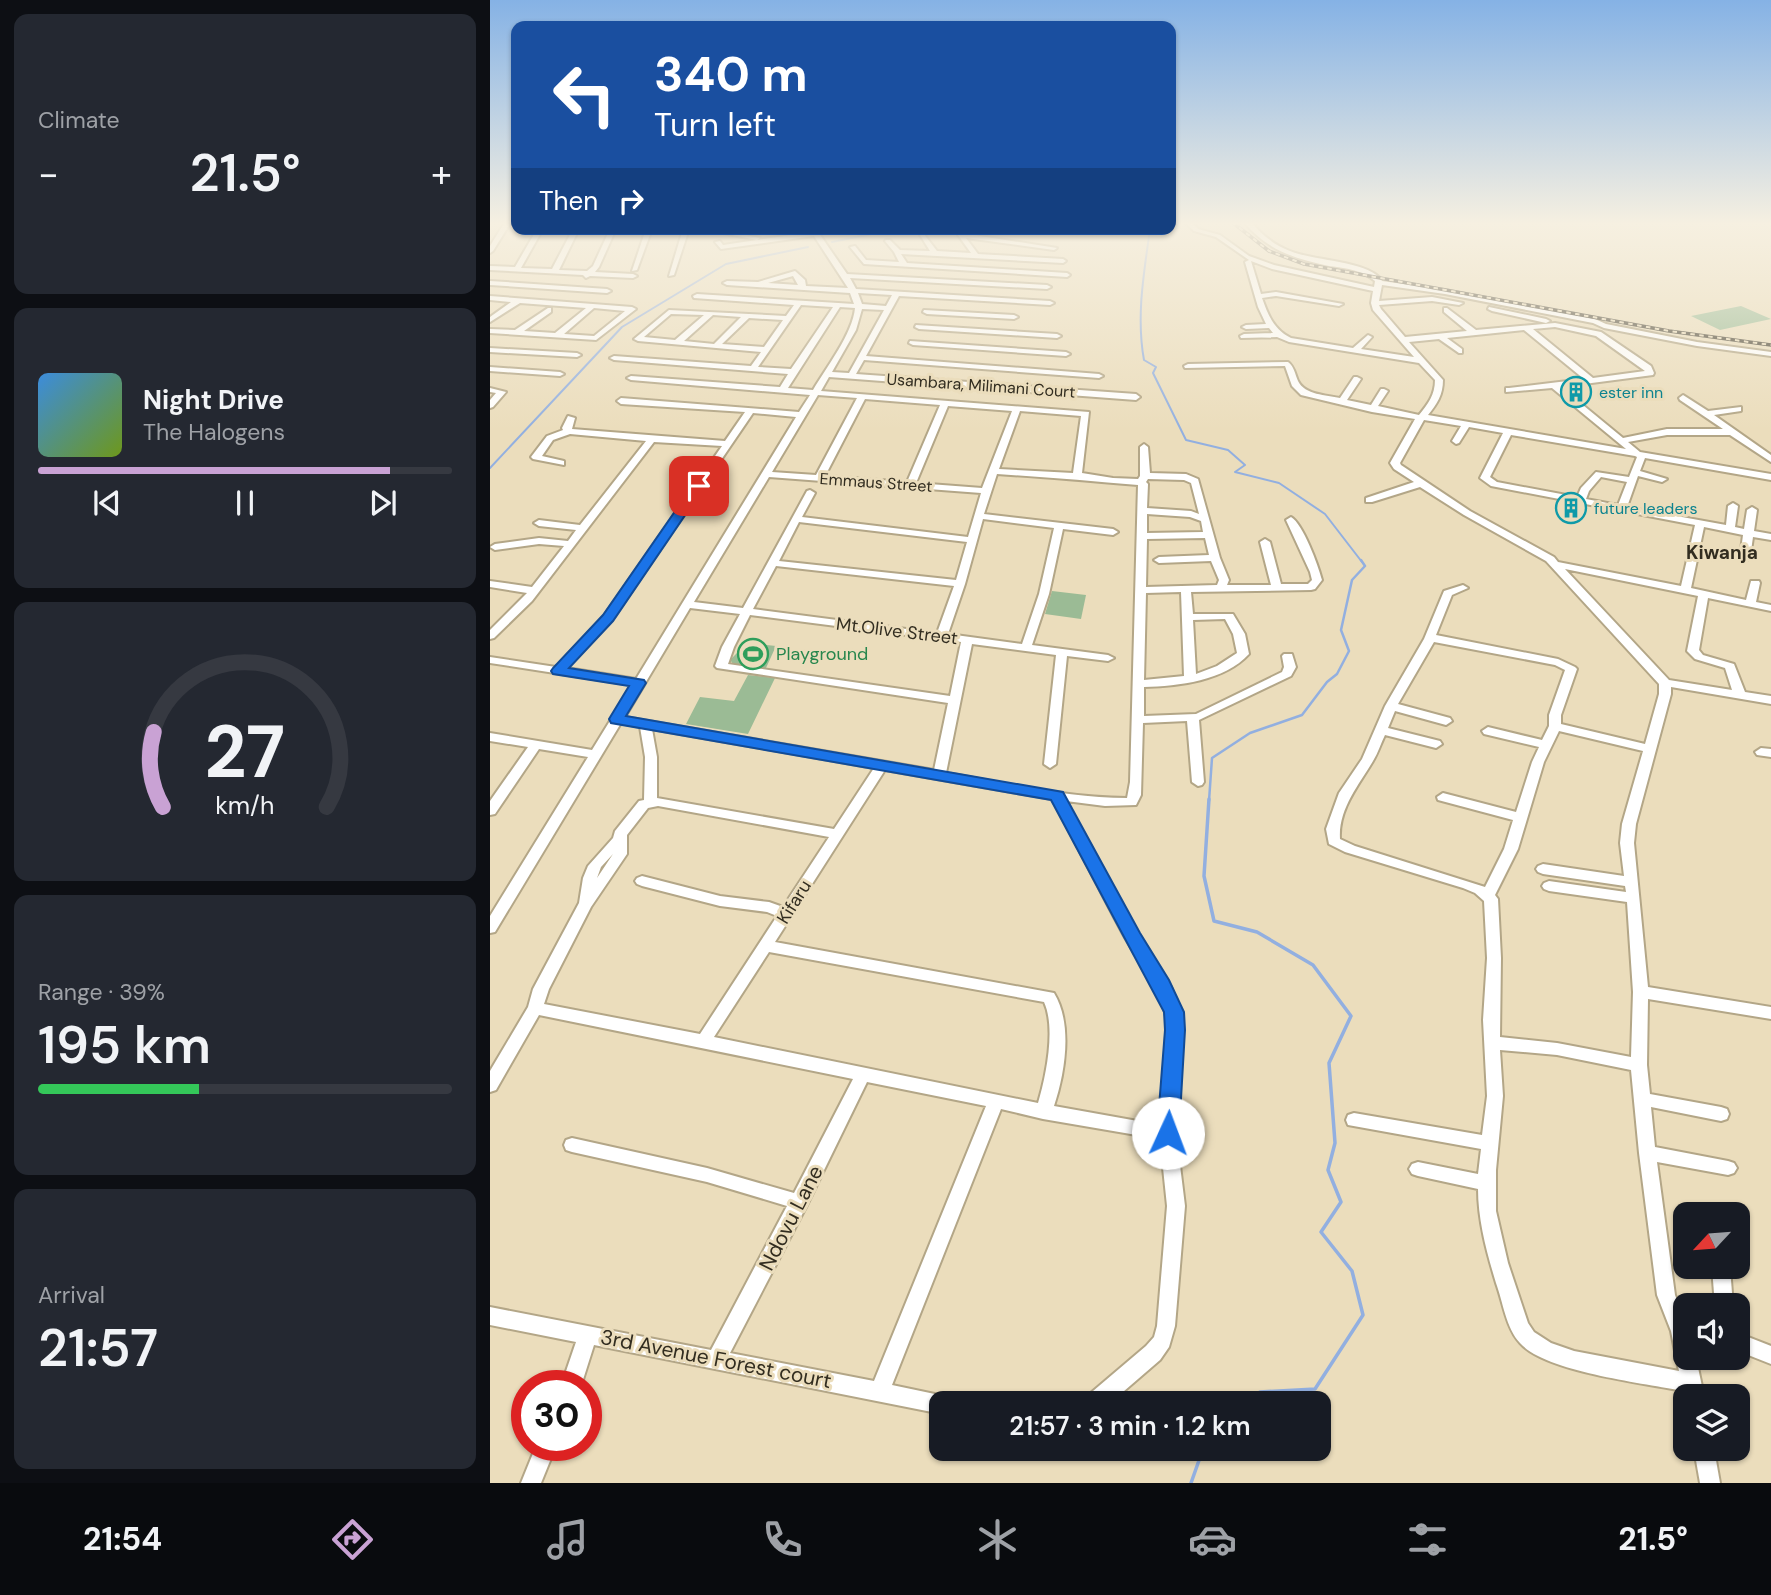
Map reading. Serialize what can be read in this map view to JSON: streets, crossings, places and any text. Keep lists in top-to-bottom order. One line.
{"streets":{"street":["Usambara, Milimani Court","Emmaus Street","Mt.Olive Street","Kifaru","Ndovu Lane","3rd Avenue Forest court"]},"crossings":[["Ndovu Lane","3rd Avenue Forest court"]],"districts":["Kiwanja"],"places":{"building":["ester inn","future leaders"],"sports":["Playground"]},"north":"bottom left","page":{"tile":["Climate",["Range · 39%","195 km"],["Arrival","21:57"]],"turn":["340 m","Turn left"],"heat":["−","21.5°","+"],"then":"Then","song":["Night Drive","The Halogens"],"limit":"30","trip":"21:57 · 3 min · 1.2 km","tabs":["21:54","21.5°"],"gauge":["27","km/h"]}}
